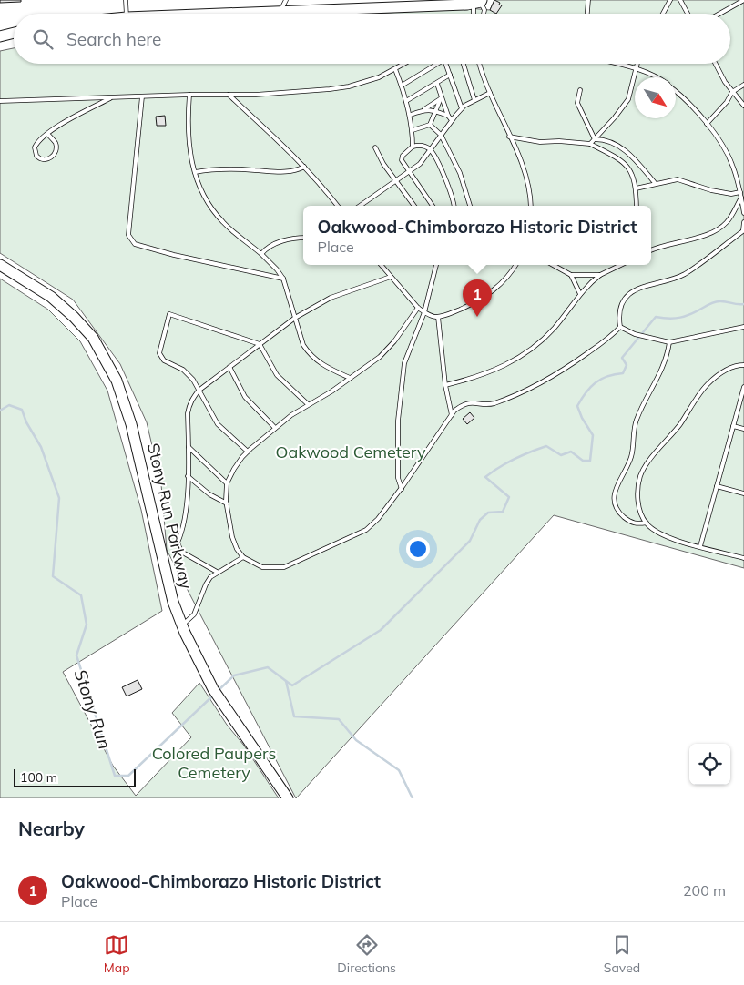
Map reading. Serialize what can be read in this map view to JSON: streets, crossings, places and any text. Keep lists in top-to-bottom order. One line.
{"streets":{"street":["Stony Run Parkway"]},"water":["Stony Run"],"parks":["Oakwood Cemetery","Colored Paupers Cemetery"],"scale_bar":"100 m","north":"bottom right","page":{"search":"Search here","popup":["Oakwood-Chimborazo Historic District","Place"],"pins":"1","scale":"100 m","heading":"Nearby","list":[{"mark":"1","name":"Oakwood-Chimborazo Historic District","note":"Place","value":"200 m"}],"nav":["Map","Directions","Saved"]}}
